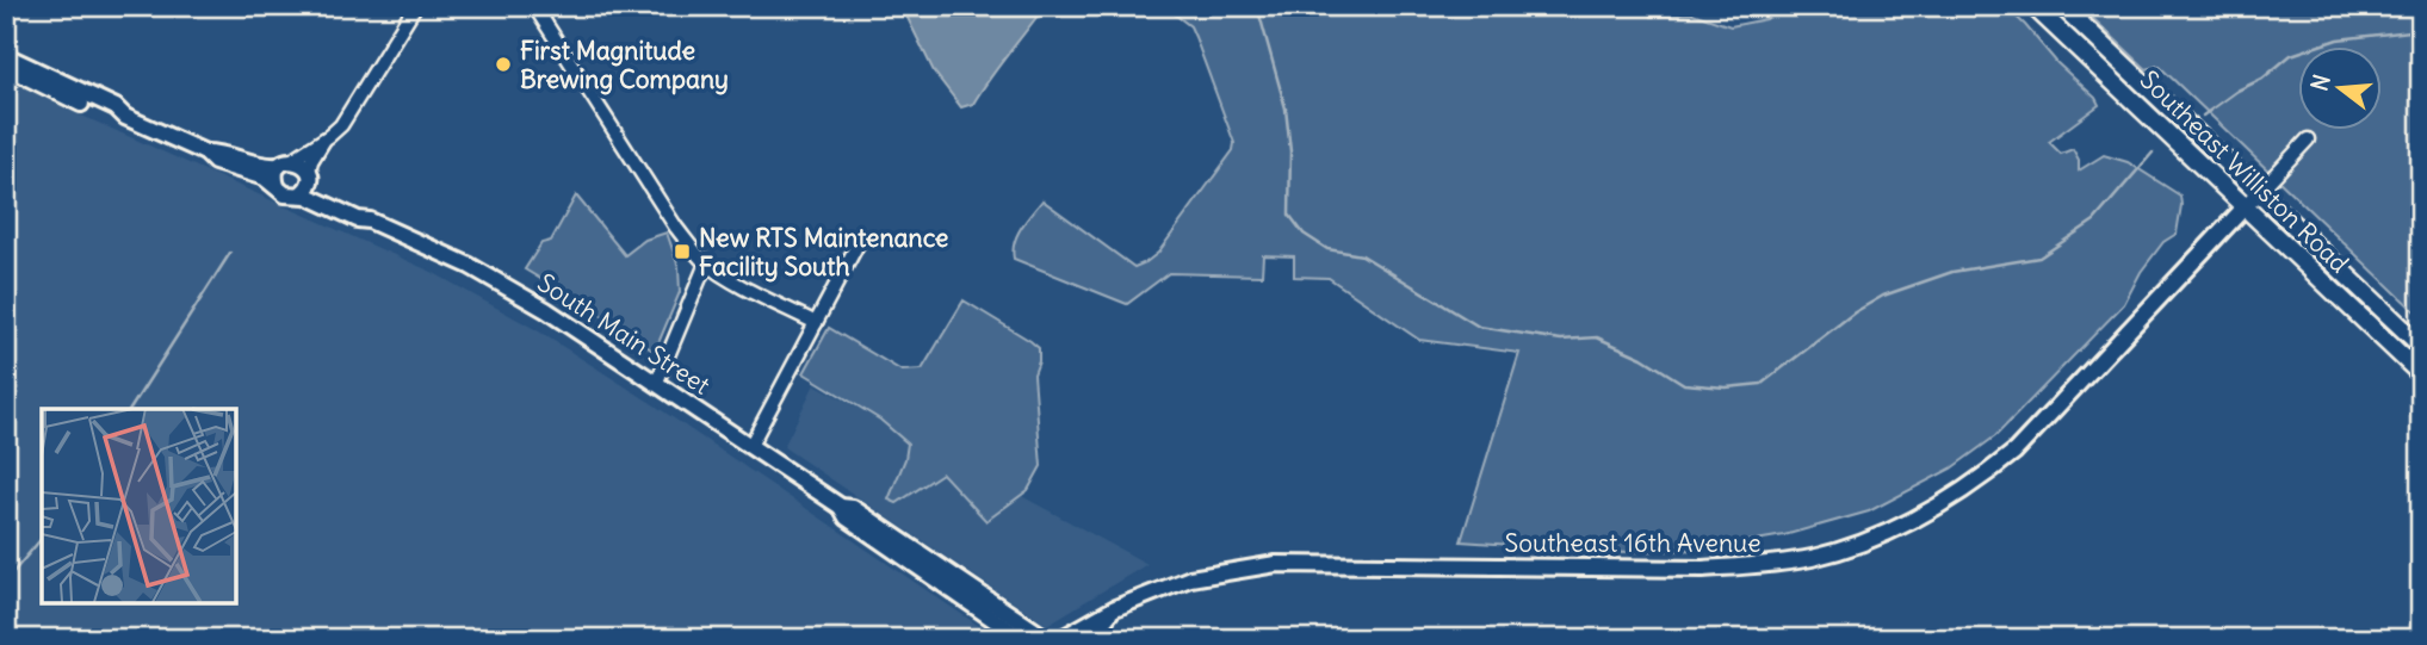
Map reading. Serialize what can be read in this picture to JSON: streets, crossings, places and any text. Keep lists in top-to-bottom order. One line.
{"streets":{"highway":["Southeast Williston Road"],"main road":["South Main Street","Southeast 16th Avenue"]},"crossings":[["Southeast Williston Road","Southeast 16th Avenue"]],"places":{"other":["First Magnitude Brewing Company"],"transit":["New RTS Maintenance Facility South"]},"north":"left"}
